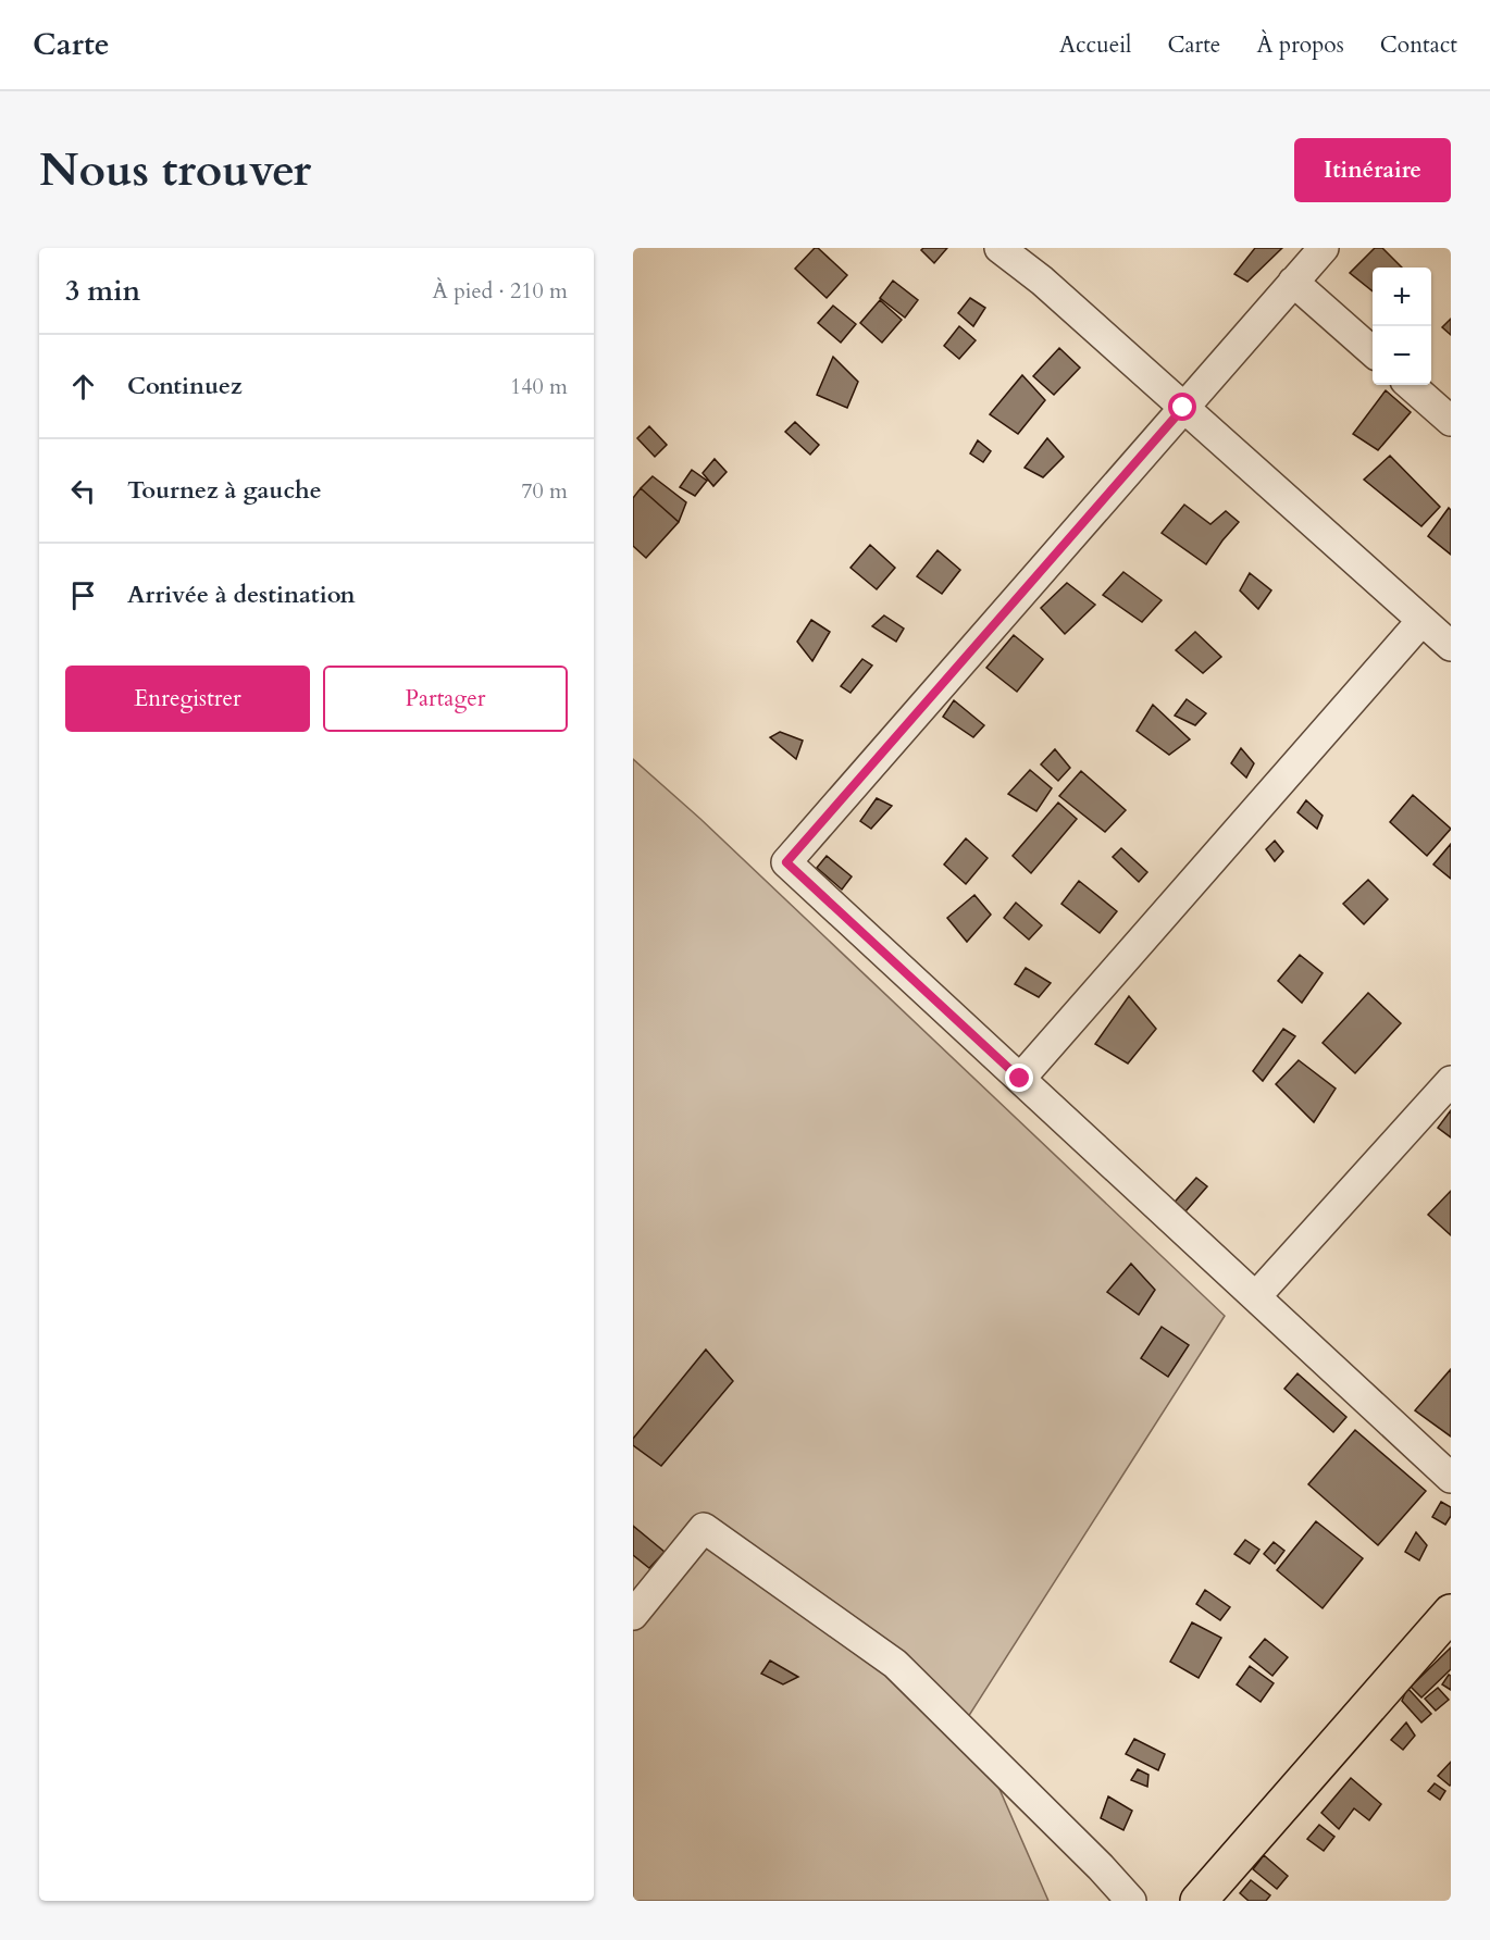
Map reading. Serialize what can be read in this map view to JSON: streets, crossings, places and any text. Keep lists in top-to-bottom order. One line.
{"page":{"header":"Carte","nav":["Accueil","Carte","À propos","Contact"],"buttons":["Itinéraire",["Enregistrer","Partager"]],"title":"Nous trouver","heading":["3 min","À pied · 210 m"],"map_buttons":["+","−"],"list":[["Continuez","140 m"],["Tournez à gauche","70 m"],"Arrivée à destination"]}}
